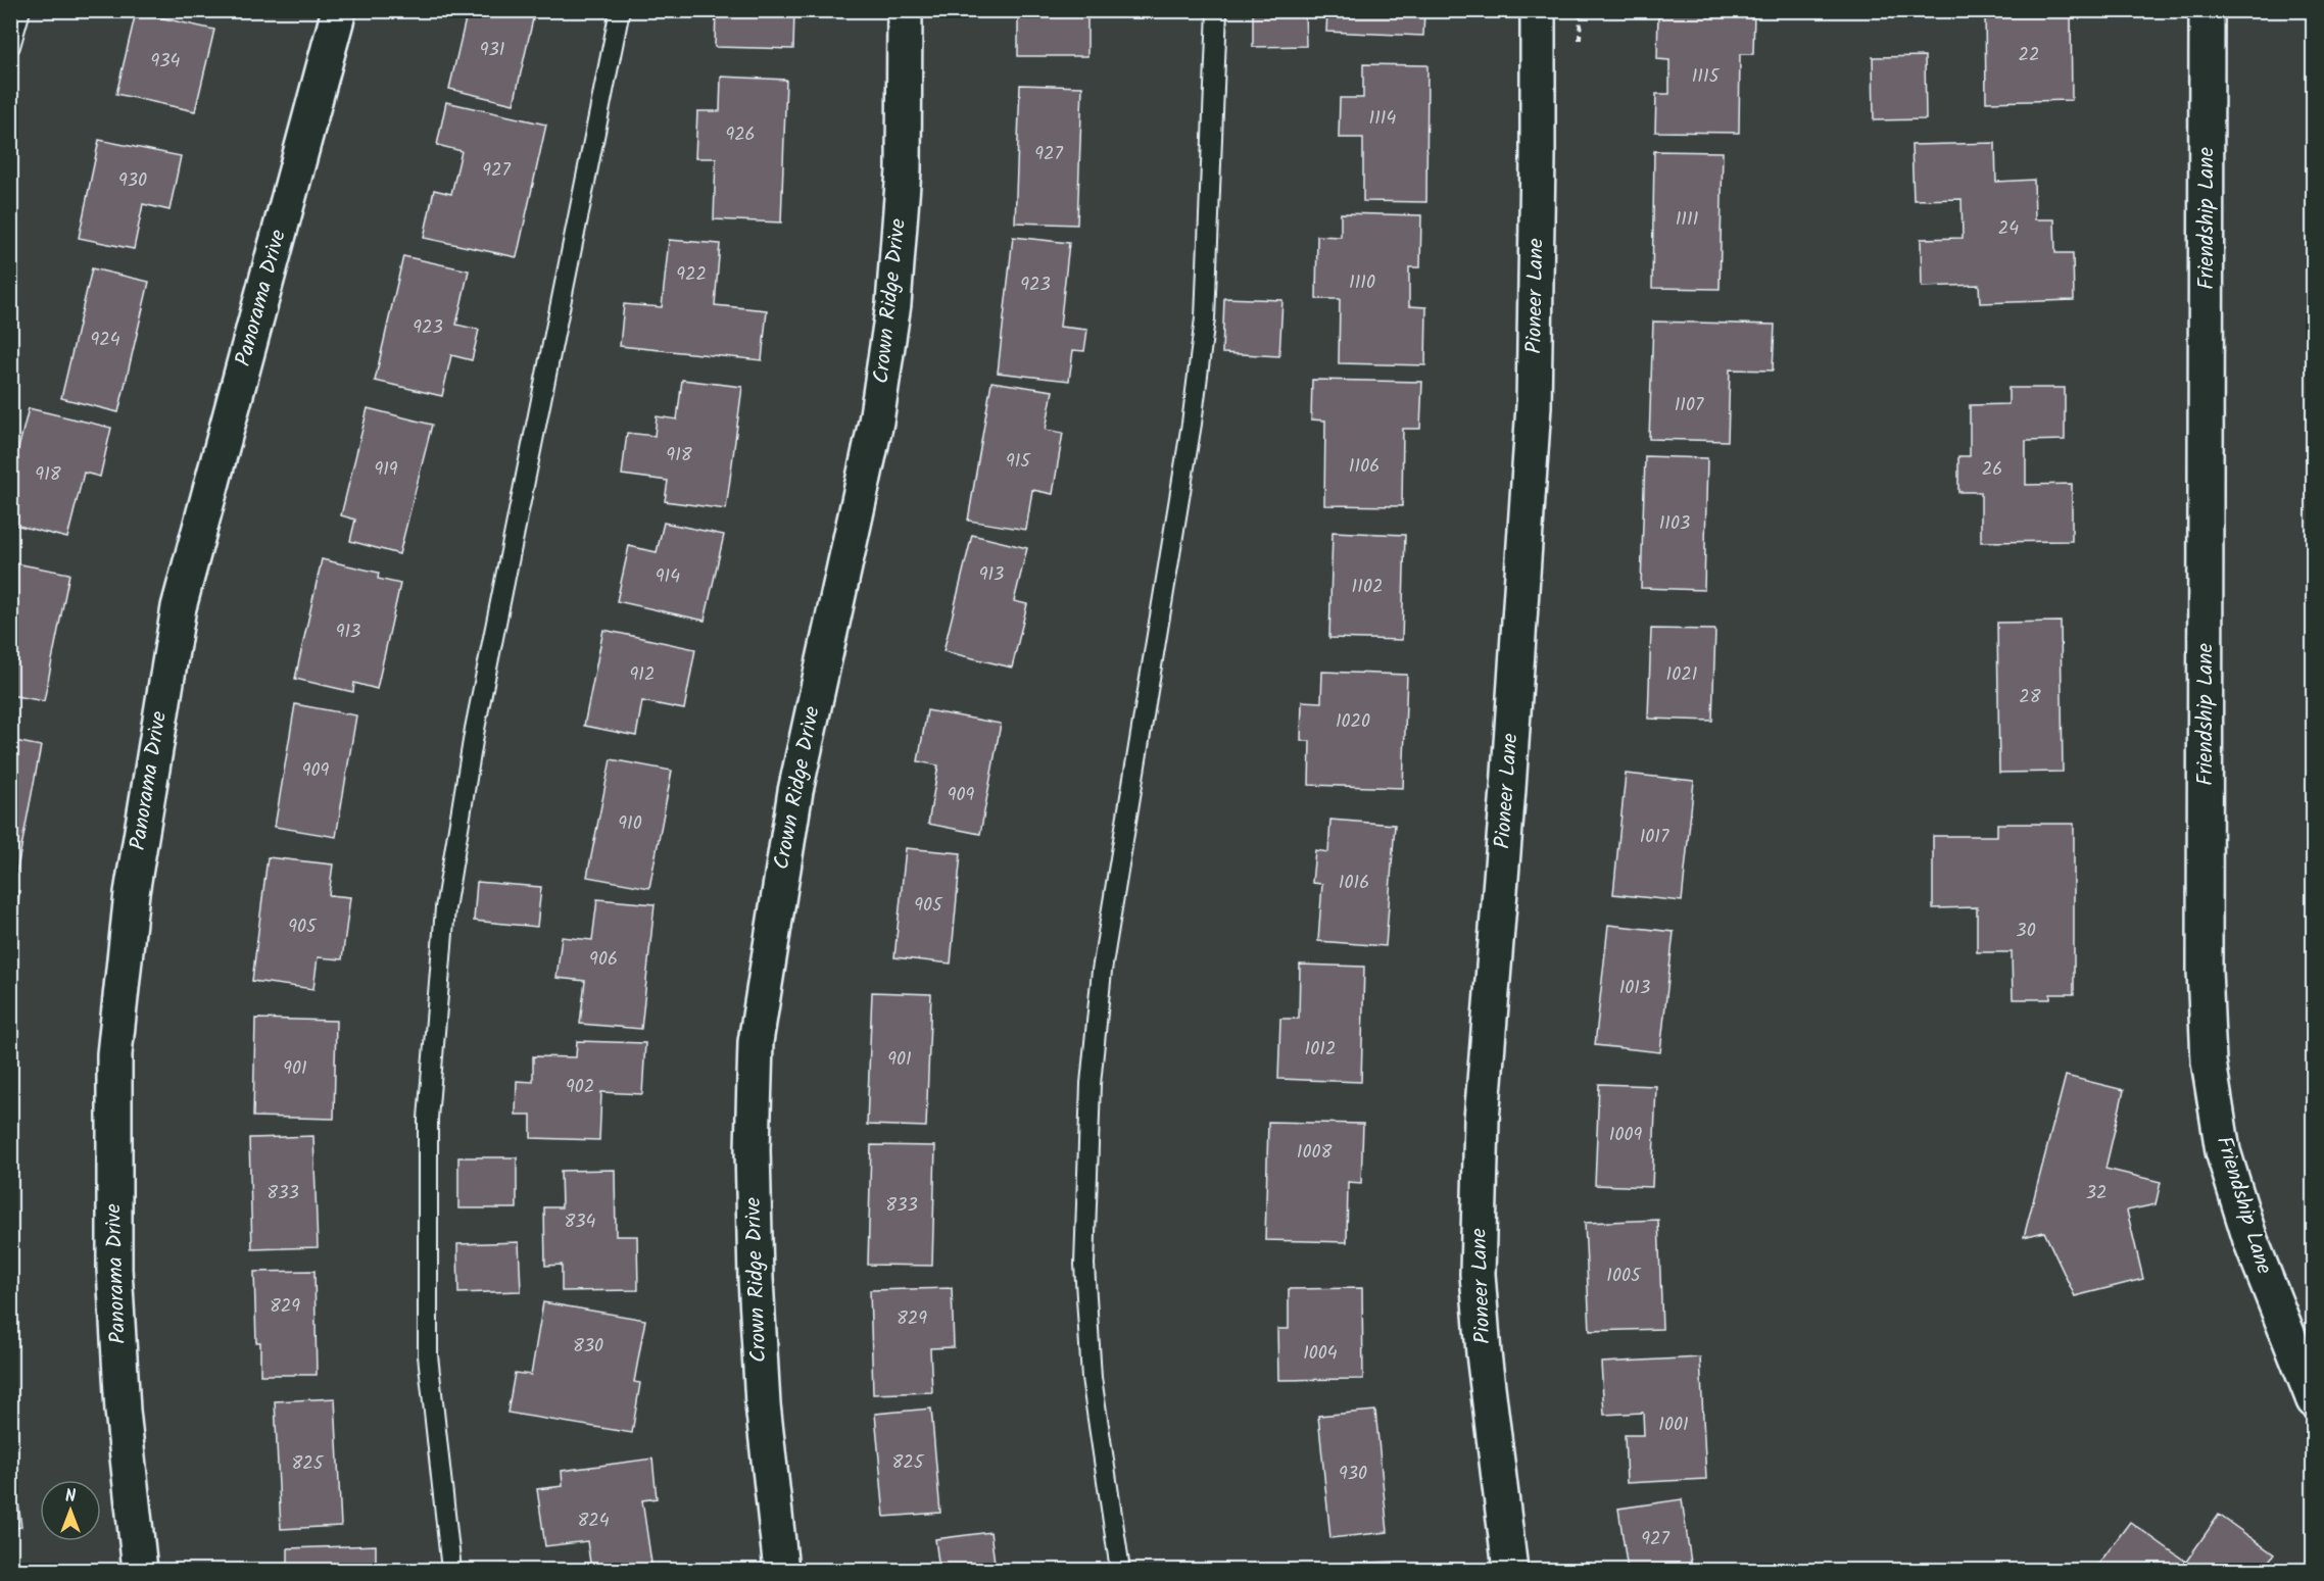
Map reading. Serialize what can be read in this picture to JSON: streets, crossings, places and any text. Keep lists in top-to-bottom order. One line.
{"streets":{"street":["Friendship Lane","Pioneer Lane","Panorama Drive","Crown Ridge Drive"]},"house_numbers":["931","22","934","1115","1114","926","927","927","930","1111","24","922","1110","923","923","924","1107","918","915","1106","919","26","918","1103","913","914","1102","913","912","1021","28","1020","909","909","910","1017","1016","905","905","30","906","1013","1012","901","901","902","1009","1008","833","32","833","834","1005","829","829","830","1004","1001","825","825","930","824","927"],"north":"top"}
